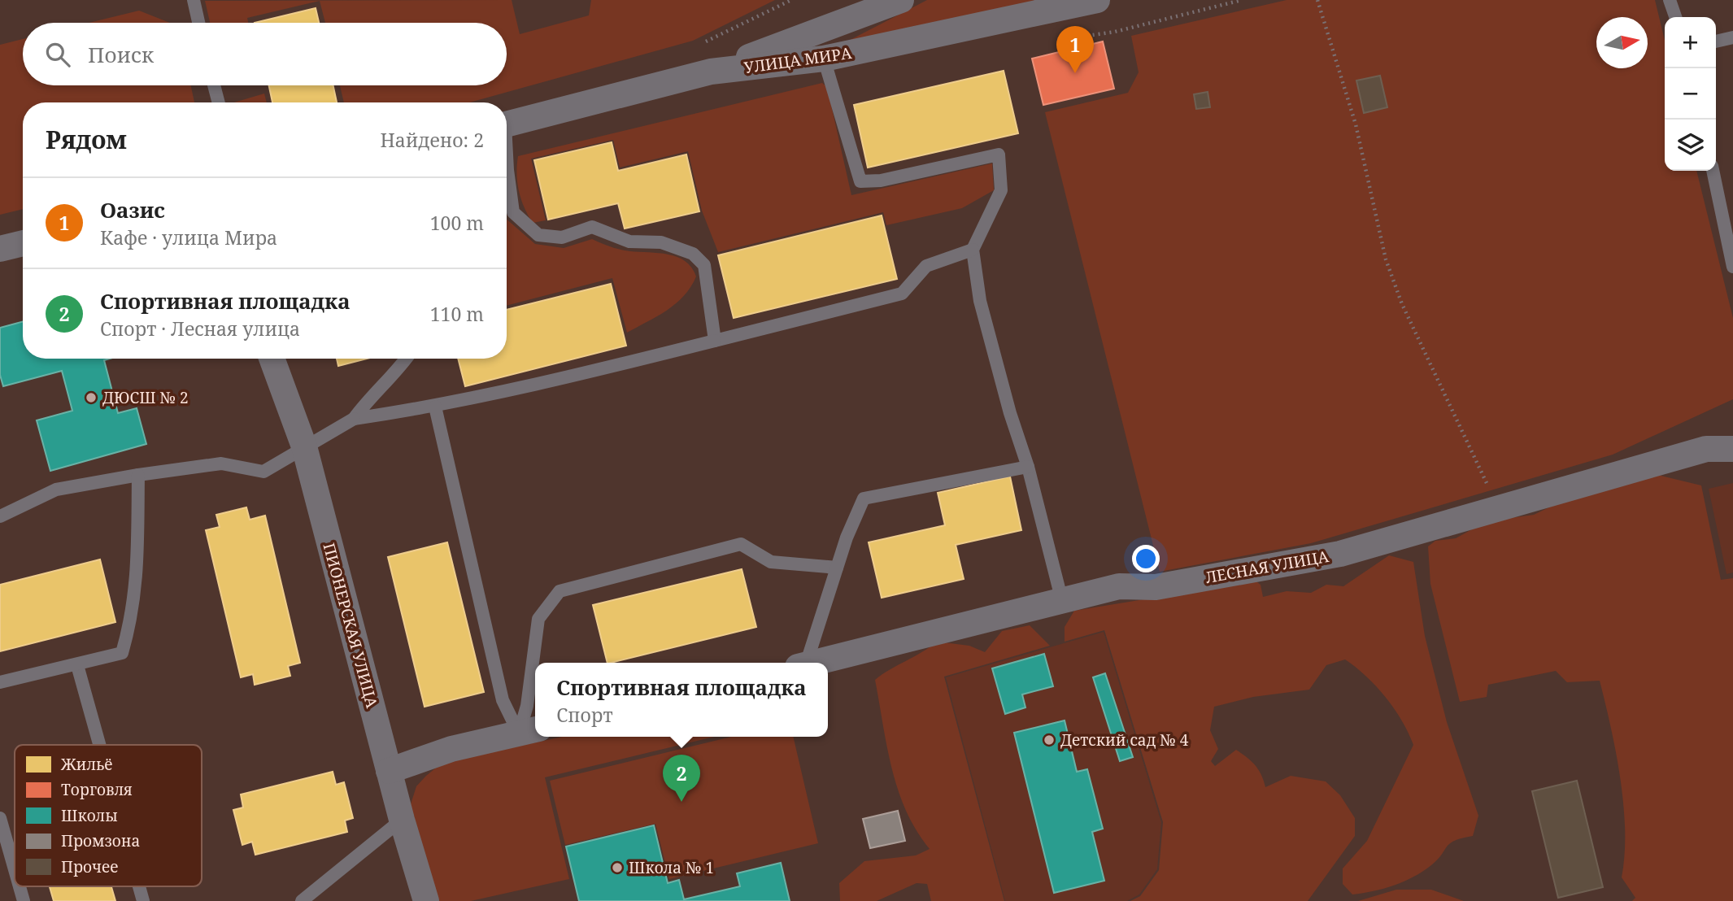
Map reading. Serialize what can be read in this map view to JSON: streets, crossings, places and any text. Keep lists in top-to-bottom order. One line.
{"streets":{"street":["УЛИЦА МИРА","ЛЕСНАЯ УЛИЦА","ПИОНЕРСКАЯ УЛИЦА"]},"places":["ДЮСШ № 2","Детский сад № 4","Школа № 1"],"legend":["Жильё","Торговля","Школы","Промзона","Прочее"],"north":"right","page":{"map_buttons":["+","−"],"search":"Поиск","pins":["1","2"],"heading":["Рядом","Найдено: 2"],"list":[{"mark":"1","name":"Оазис","note":"Кафе · улица Мира","value":"100 m"},{"mark":"2","name":"Спортивная площадка","note":"Спорт · Лесная улица","value":"110 m"}],"popup":["Спортивная площадка","Спорт"]}}
